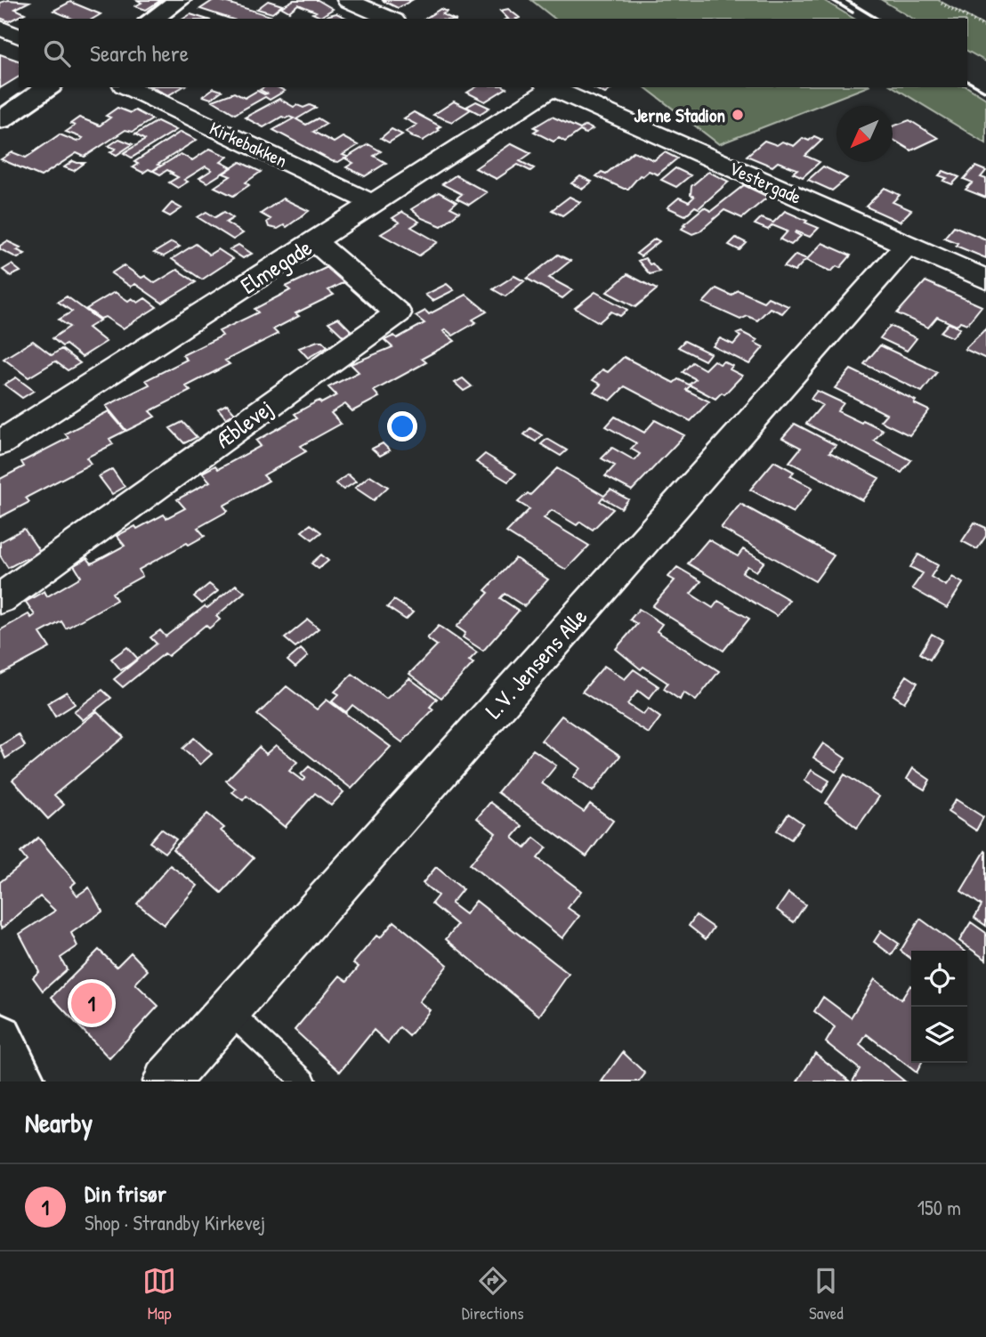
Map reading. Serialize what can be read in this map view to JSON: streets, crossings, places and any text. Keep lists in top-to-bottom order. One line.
{"streets":{"street":["Kirkebakken","Vestergade","Elmegade","Æblevej","L.V. Jensens Alle"]},"crossings":[["Kirkebakken","Elmegade"],["Vestergade","Elmegade"],["Vestergade","L.V. Jensens Alle"],["Elmegade","Æblevej"]],"places":["Jerne Stadion"],"north":"bottom left","page":{"search":"Search here","pins":"1","heading":"Nearby","list":[{"mark":"1","name":"Din frisør","note":"Shop · Strandby Kirkevej","value":"150 m"}],"nav":["Map","Directions","Saved"]}}
